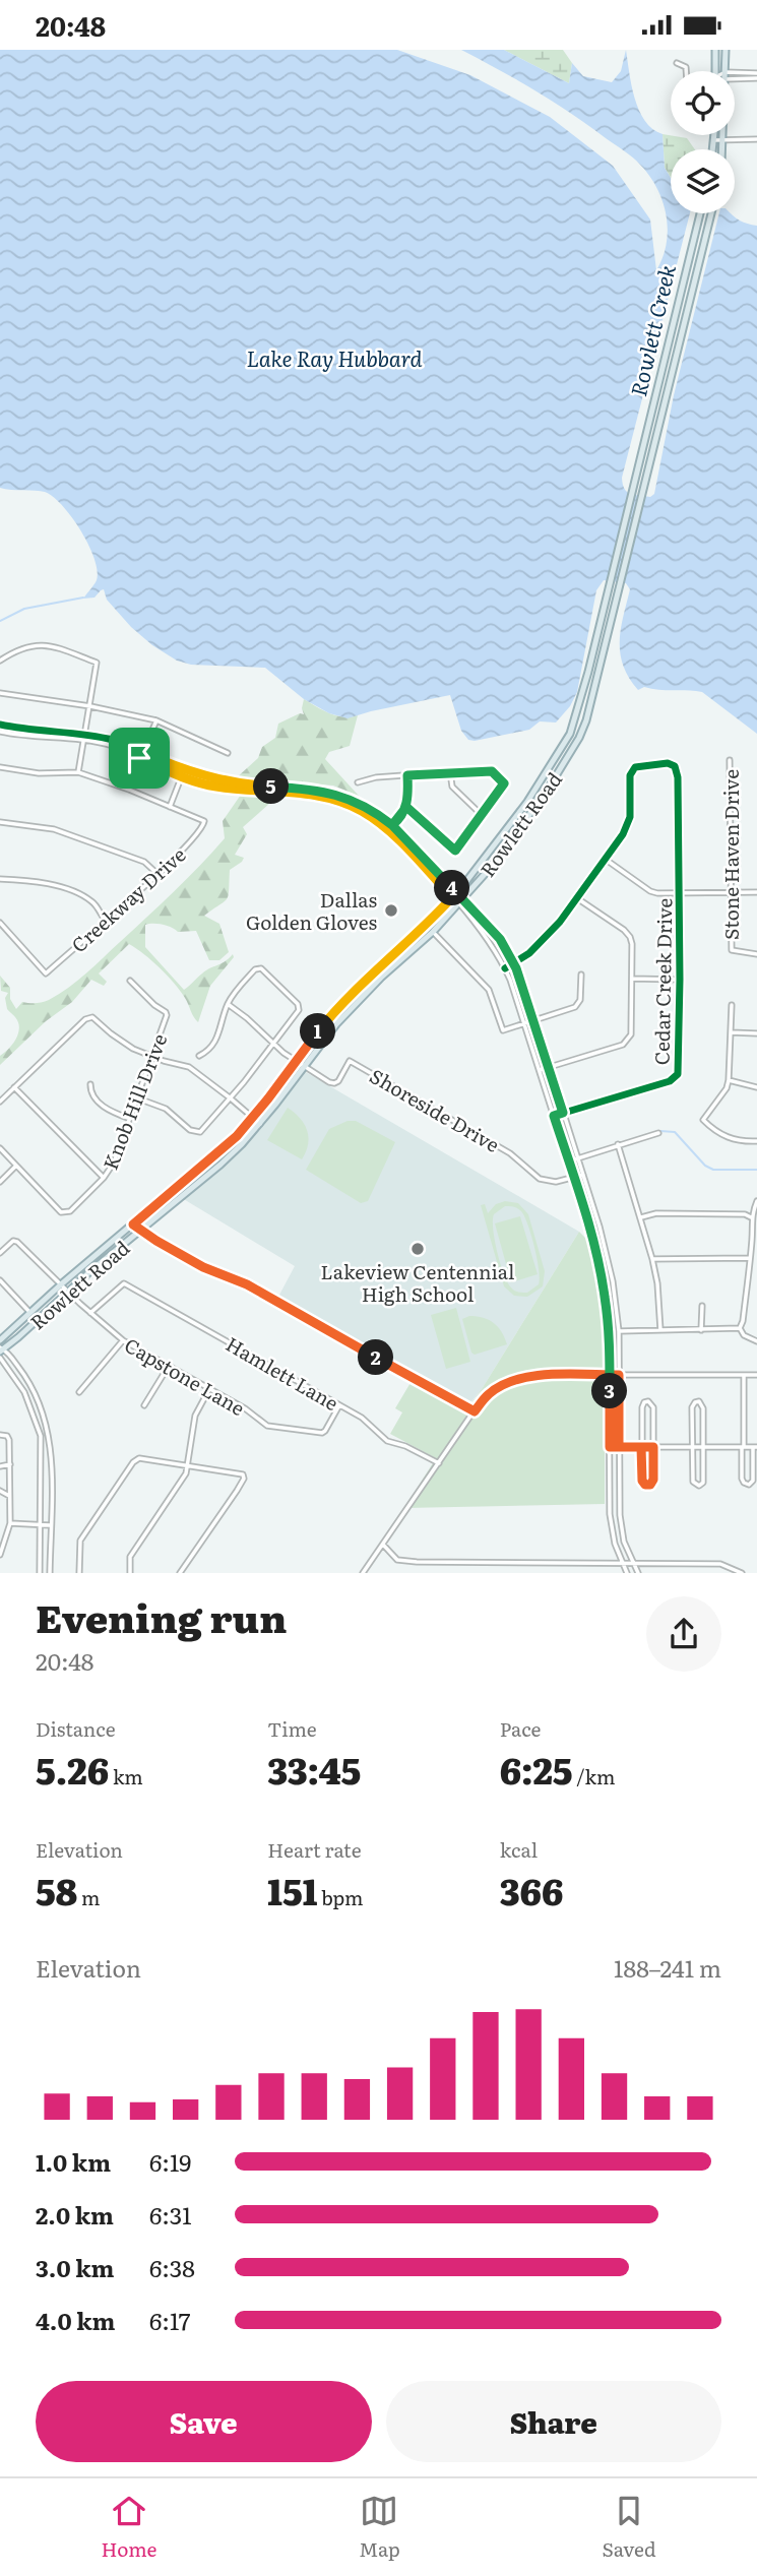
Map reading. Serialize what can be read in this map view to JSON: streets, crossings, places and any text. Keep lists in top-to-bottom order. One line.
{"streets":{"main road":["Rowlett Road"],"street":["Stone Haven Drive","Creekway Drive","Cedar Creek Drive","Knob Hill Drive","Shoreside Drive","Hamlett Lane","Capstone Lane"]},"crossings":[["Rowlett Road","Shoreside Drive"],["Rowlett Road","Capstone Lane"],["Hamlett Lane","Capstone Lane"]],"water":["Rowlett Creek","Lake Ray Hubbard"],"places":["Dallas Golden Gloves","Lakeview Centennial High School"],"page":{"status":"20:48","pins":["5","4","1","2","3"],"heading":["Evening run","20:48"],"stats":[["Distance","5.26 km"],["Time","33:45"],["Pace","6:25 /km"],["Elevation","58 m"],["Heart rate","151 bpm"],["kcal","366"]],"chart":["Elevation","188–241 m"],"list":[{"name":"1.0 km","note":"6:19"},{"name":"2.0 km","note":"6:31"},{"name":"3.0 km","note":"6:38"},{"name":"4.0 km","note":"6:17"}],"buttons":["Save","Share"],"tabs":["Home","Map","Saved"]}}
